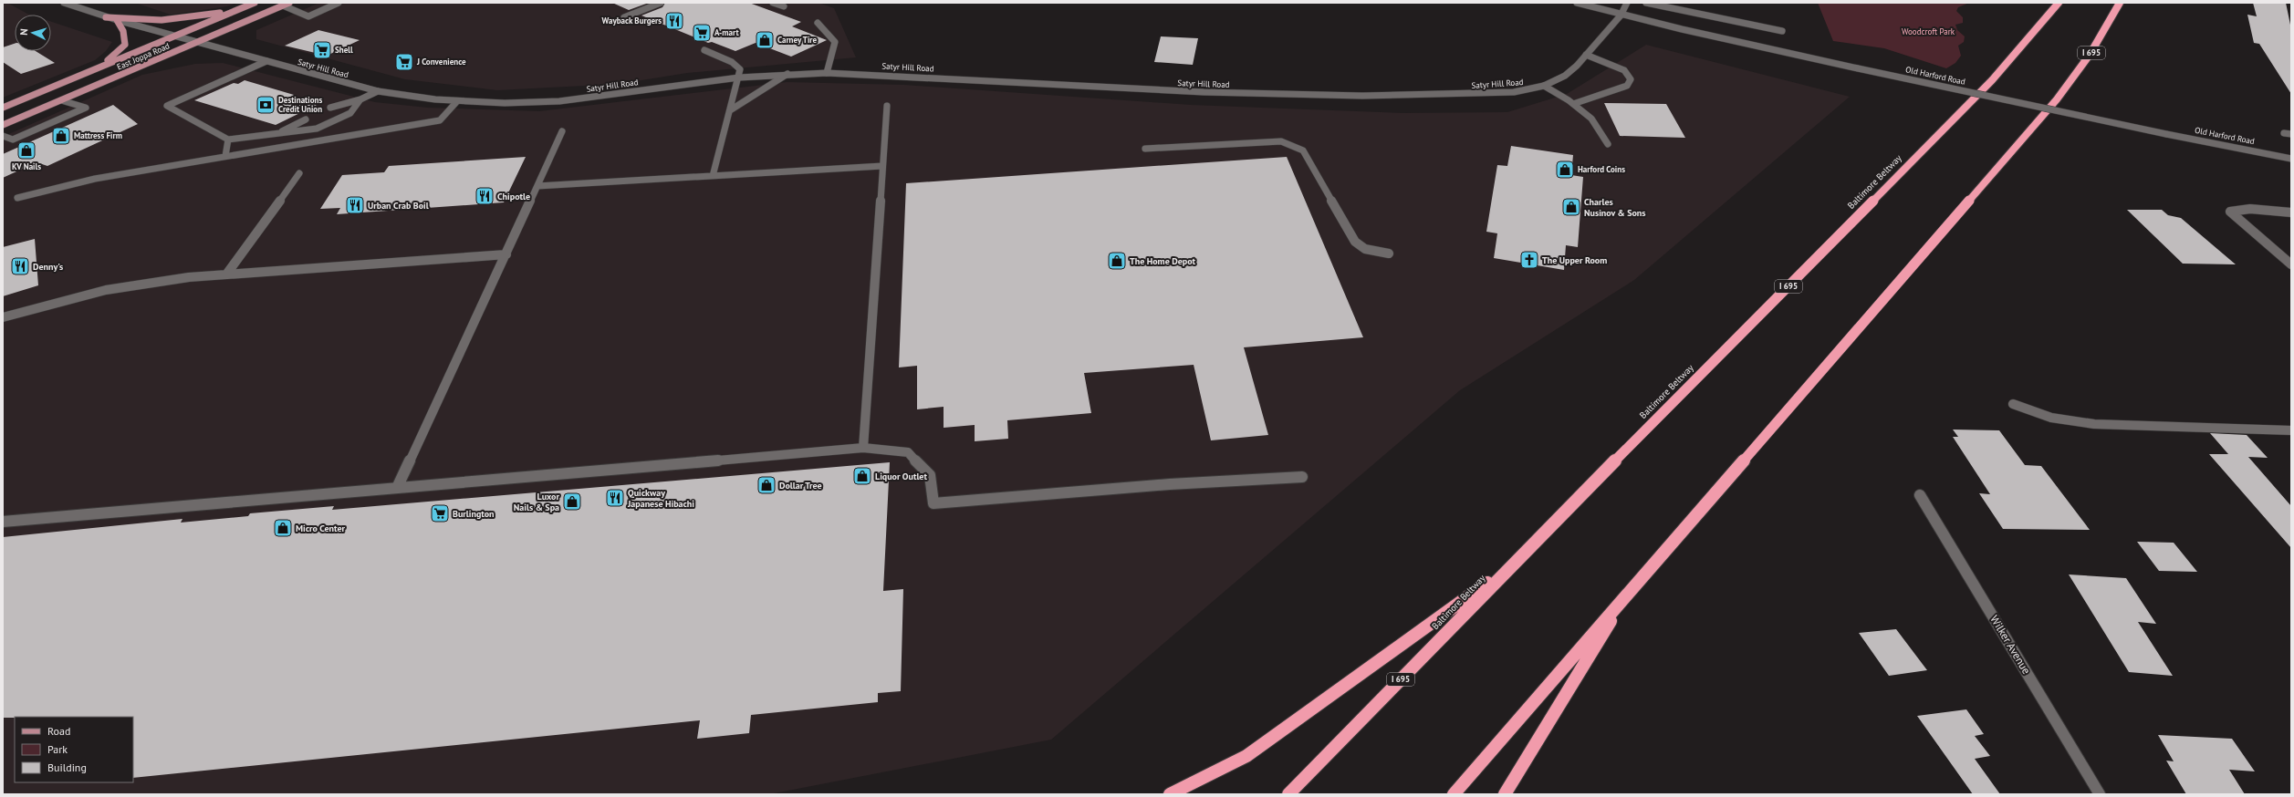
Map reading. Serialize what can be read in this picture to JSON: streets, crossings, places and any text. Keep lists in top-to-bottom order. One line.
{"streets":{"highway":["I 695","Baltimore Beltway"],"main road":["East Joppa Road"],"street":["Satyr Hill Road","Old Harford Road","Wilker Avenue"]},"crossings":[["East Joppa Road","Satyr Hill Road"],["Satyr Hill Road","Old Harford Road"]],"parks":["Woodcroft Park"],"places":{"restaurant":["Wayback Burgers","Chipotle","Urban Crab Boil","Denny's","Quickway Japanese Hibachi"],"supermarket":["A-mart","Shell","J Convenience","Burlington"],"shop":["Carney Tire","Mattress Firm","KV Nails","Harford Coins","Charles Nusinov & Sons","The Home Depot","Liquor Outlet","Dollar Tree","Luxor Nails & Spa","Micro Center"],"bank":["Destinations Credit Union"],"church":["The Upper Room"]},"legend":["Road","Park","Building"],"north":"left"}
